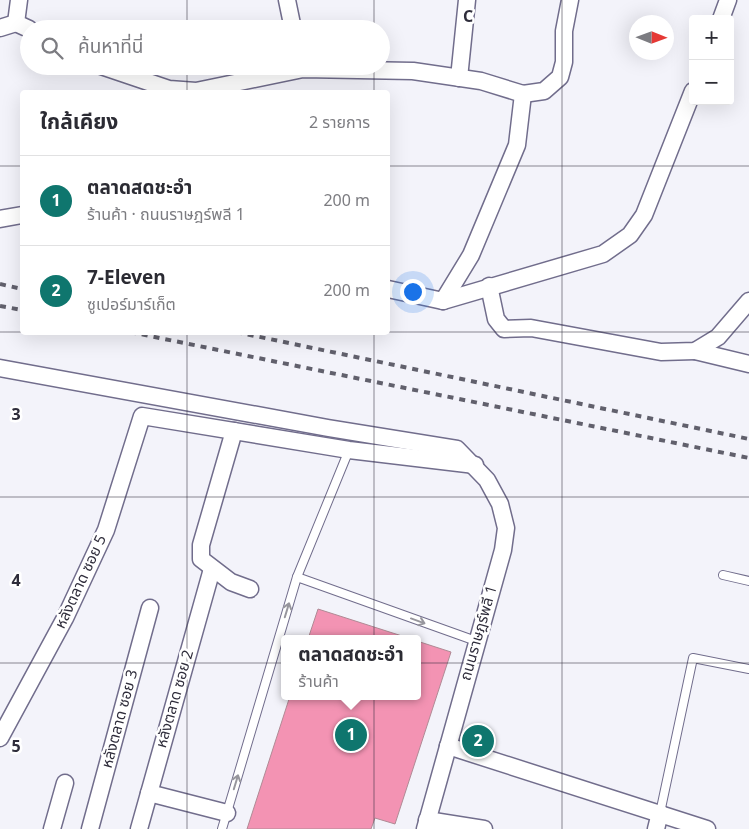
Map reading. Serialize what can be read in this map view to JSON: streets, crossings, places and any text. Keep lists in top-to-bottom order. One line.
{"streets":{"street":["หลังตลาด ซอย 5","ถนนราษฎร์พลี 1","หลังตลาด ซอย 2","หลังตลาด ซอย 3"]},"north":"right","page":{"map_buttons":["+","−"],"search":"ค้นหาที่นี่","heading":["ใกล้เคียง","2 รายการ"],"list":[{"mark":"1","name":"ตลาดสดชะอำ","note":"ร้านค้า · ถนนราษฎร์พลี 1","value":"200 m"},{"mark":"2","name":"7-Eleven","note":"ซูเปอร์มาร์เก็ต","value":"200 m"}],"popup":["ตลาดสดชะอำ","ร้านค้า"],"pins":["1","2"]},"grid":{"columns":["C"],"rows":["3","4","5"]}}
